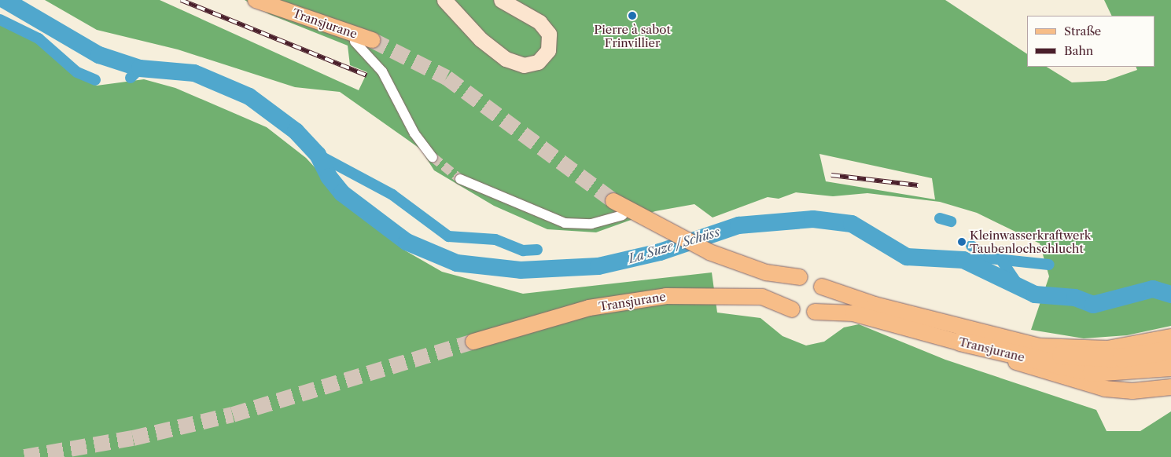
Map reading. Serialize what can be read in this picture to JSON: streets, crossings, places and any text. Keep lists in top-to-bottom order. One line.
{"streets":{"highway":["Transjurane"]},"water":["La Suze / Schüss"],"places":["Pierre à sabot Frinvillier","Kleinwasserkraftwerk Taubenlochschlucht"],"legend":["Straße","Bahn"]}
